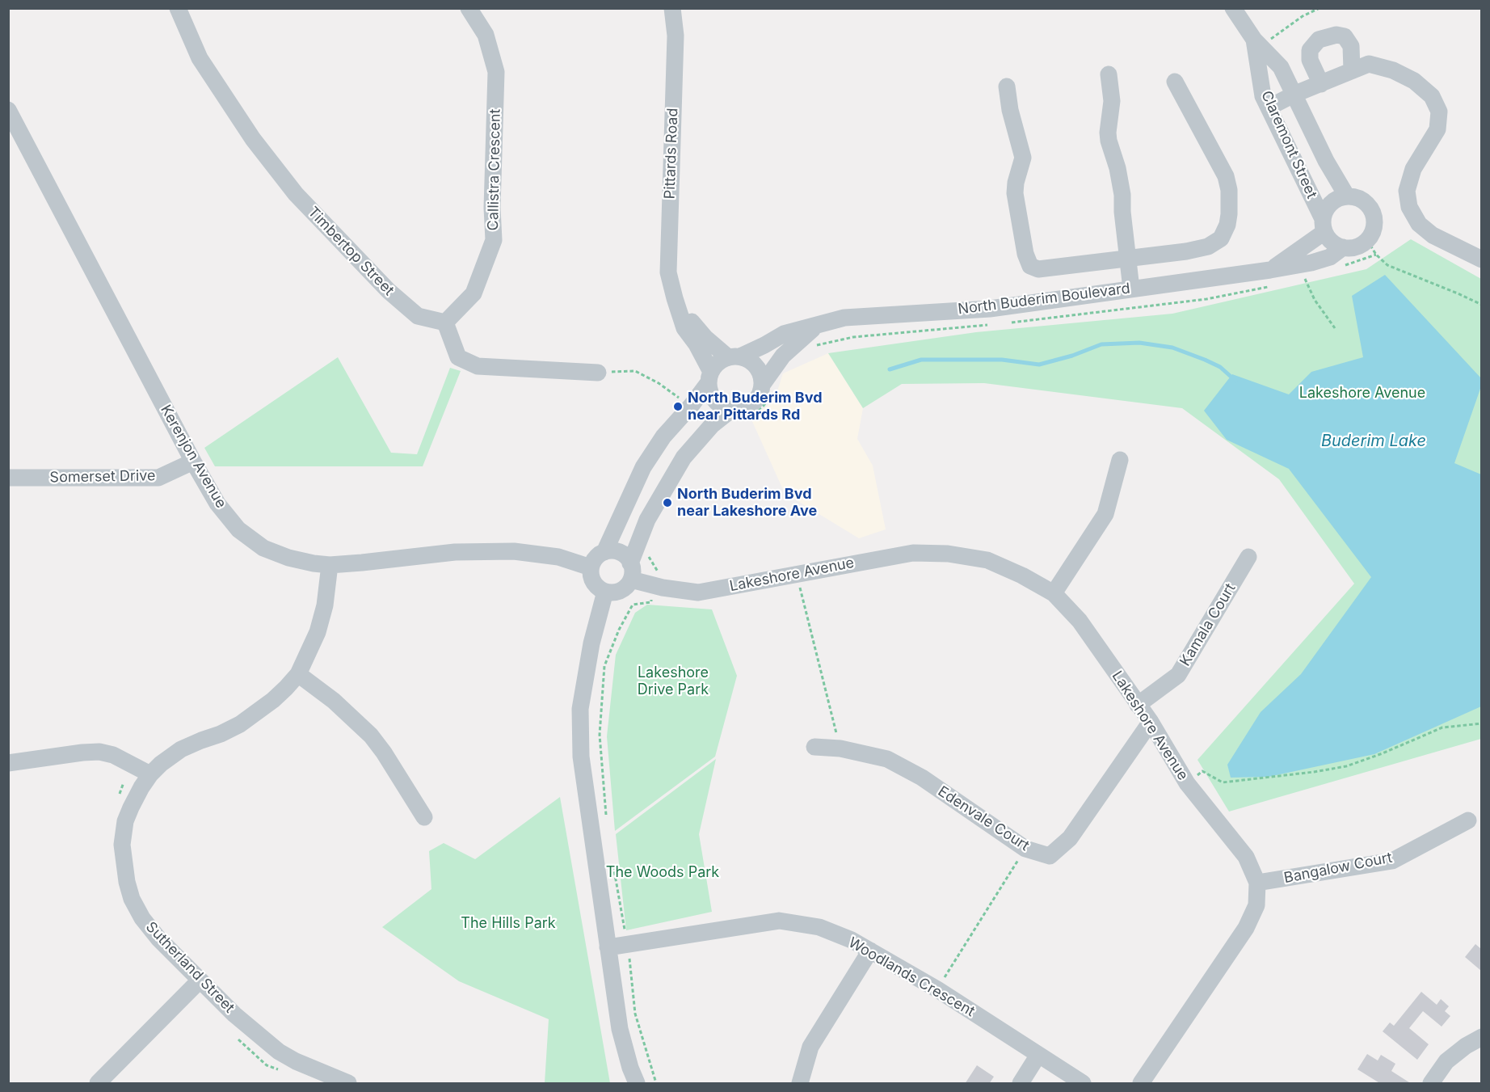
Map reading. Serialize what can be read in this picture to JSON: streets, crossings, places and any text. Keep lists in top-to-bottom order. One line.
{"streets":{"street":["Claremont Street","Pittards Road","Callistra Crescent","Timbertop Street","North Buderim Boulevard","Kerenjon Avenue","Somerset Drive","Lakeshore Avenue","Kamala Court","Edenvale Court","Bangalow Court","Sutherland Street","Woodlands Crescent"]},"crossings":[["Claremont Street","North Buderim Boulevard"],["Pittards Road","North Buderim Boulevard"],["Callistra Crescent","Timbertop Street"],["Kerenjon Avenue","Somerset Drive"],["Kerenjon Avenue","Lakeshore Avenue"],["Kerenjon Avenue","Sutherland Street"],["Lakeshore Avenue","Kamala Court"],["Lakeshore Avenue","Edenvale Court"],["Lakeshore Avenue","Bangalow Court"]],"water":["Buderim Lake"],"parks":["Lakeshore Avenue","Lakeshore Drive Park","The Woods Park","The Hills Park"],"places":["North Buderim Bvd near Pittards Rd","North Buderim Bvd near Lakeshore Ave"]}
